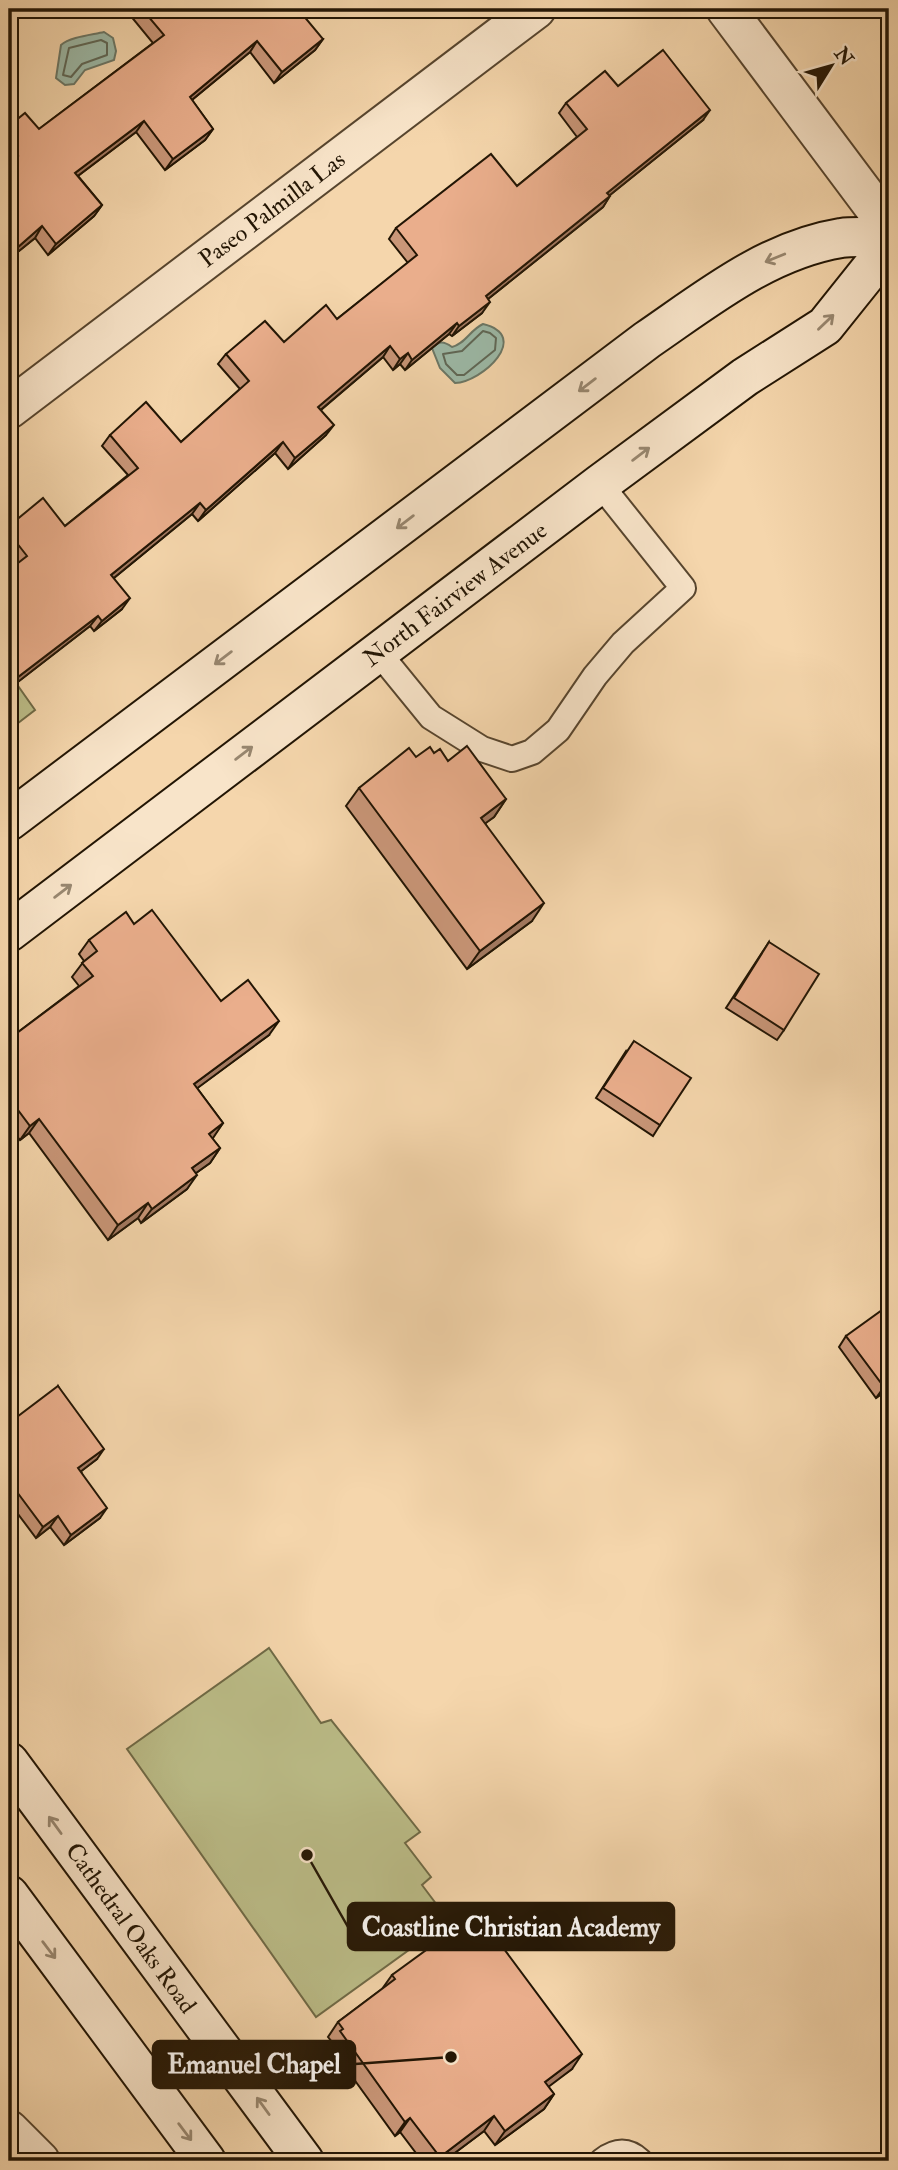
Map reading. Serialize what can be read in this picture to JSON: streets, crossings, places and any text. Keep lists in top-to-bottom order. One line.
{"streets":{"street":["Paseo Palmilla Las","North Fairview Avenue","Cathedral Oaks Road"]},"places":["Coastline Christian Academy","Emanuel Chapel"],"north":"top right"}
